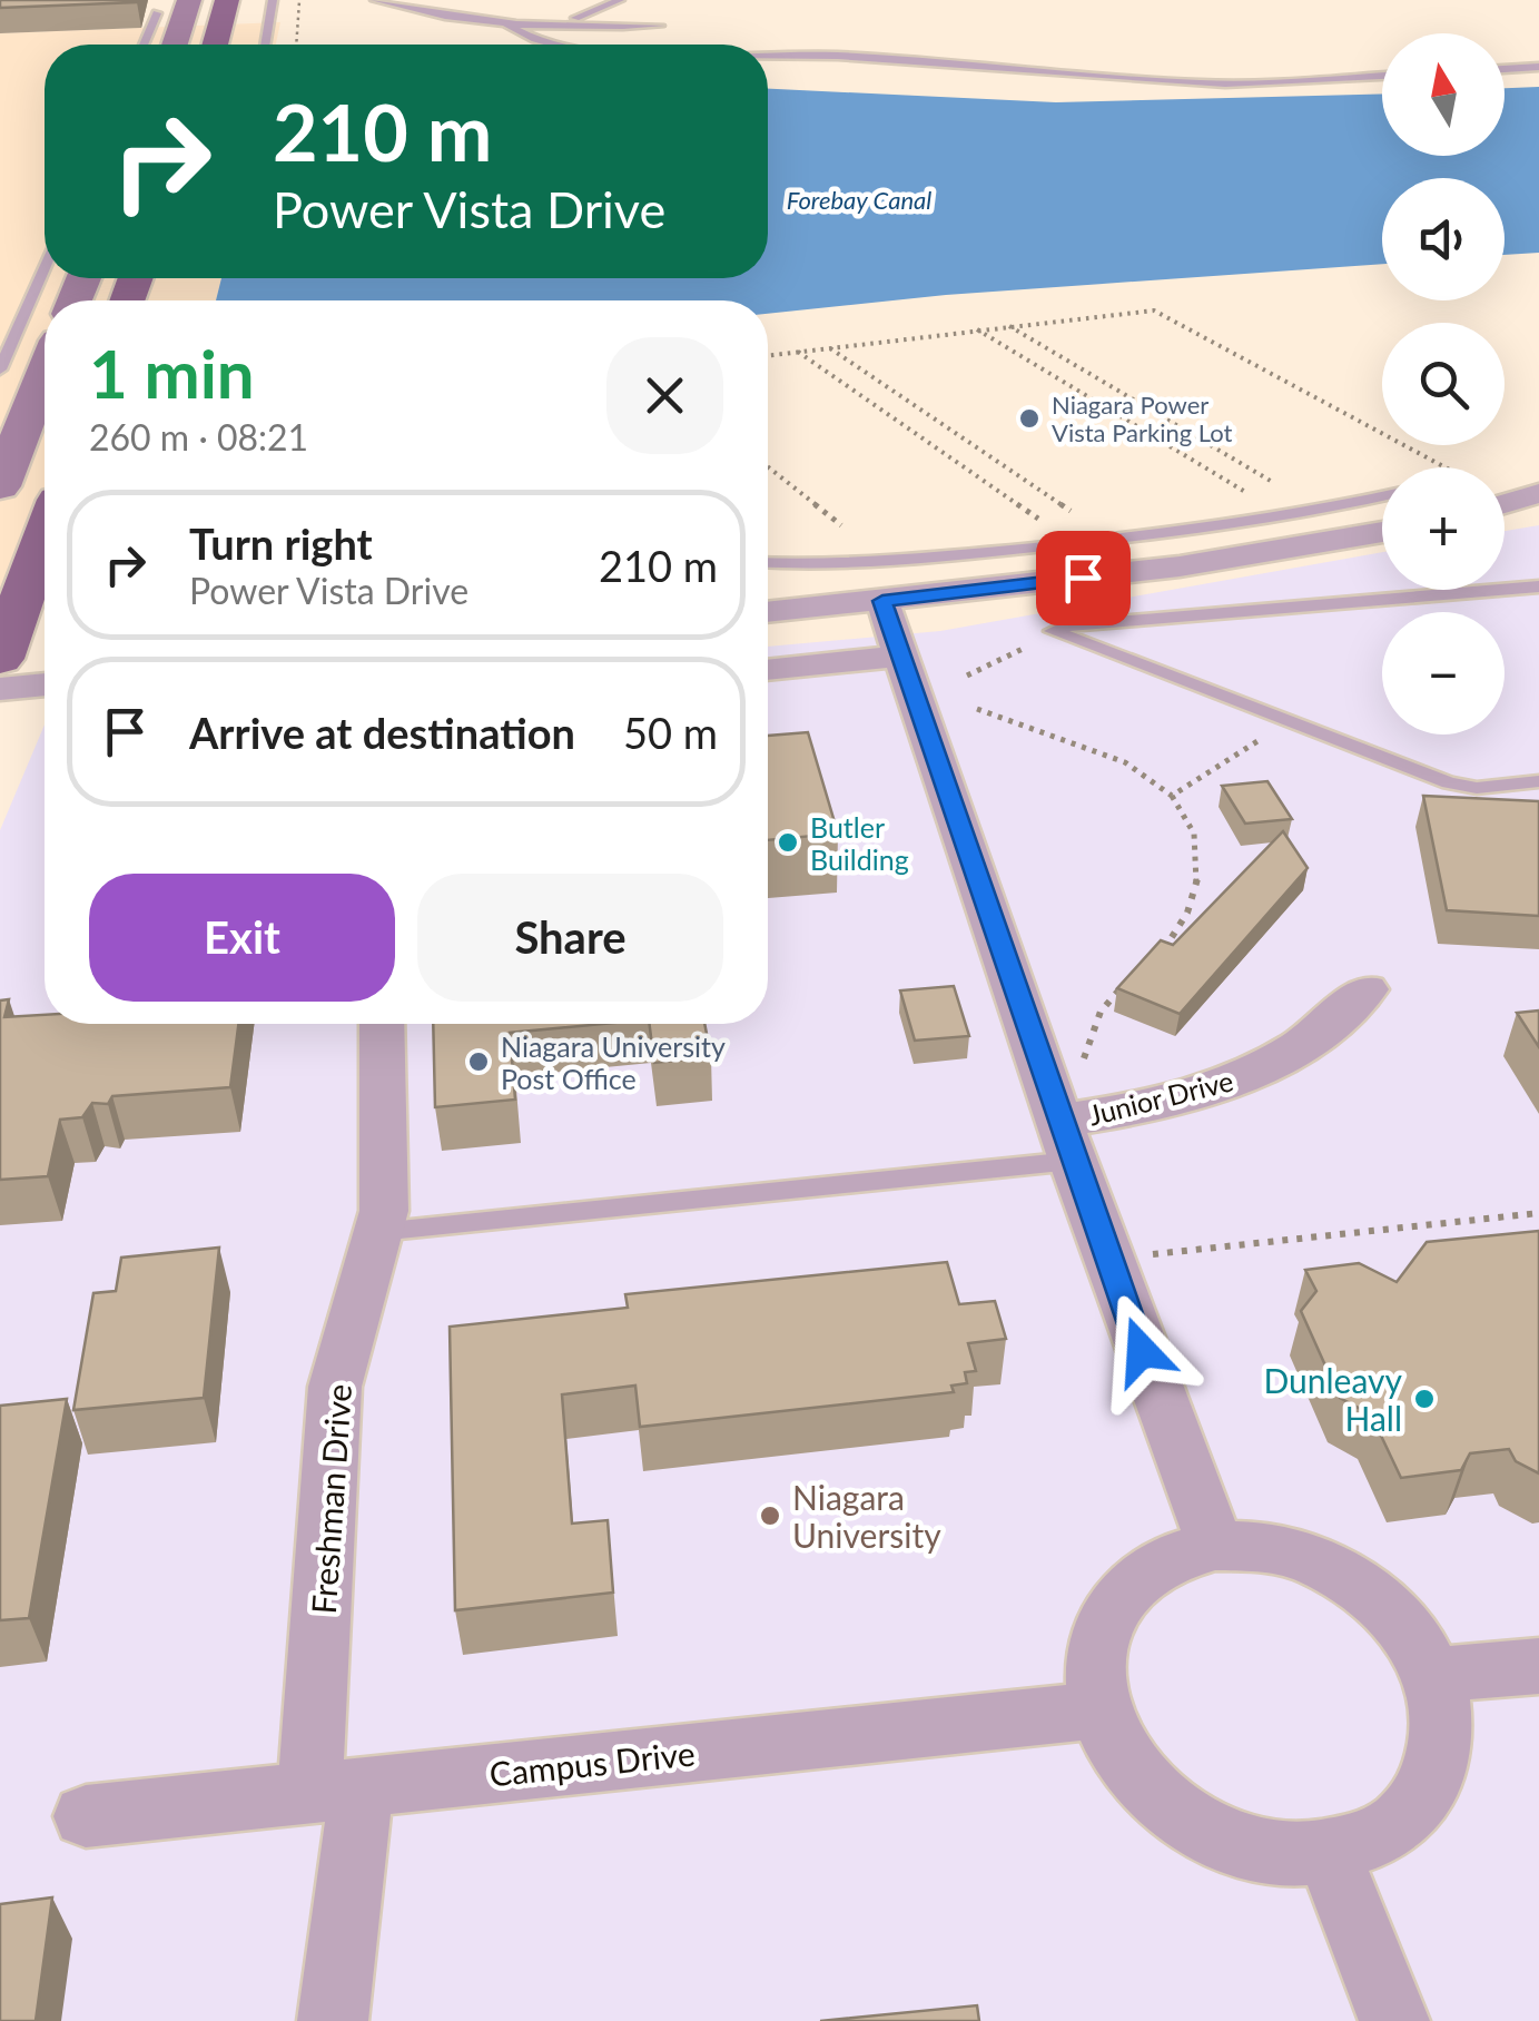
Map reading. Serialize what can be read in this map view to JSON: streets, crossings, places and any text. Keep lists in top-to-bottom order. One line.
{"streets":{"street":["Junior Drive","Freshman Drive","Campus Drive"]},"crossings":[["Freshman Drive","Campus Drive"]],"water":["Forebay Canal"],"places":["Niagara Power Vista Parking Lot","Butler Building","Niagara University Post Office","Dunleavy Hall","Niagara University"],"north":"top","page":{"map_buttons":["+","−"],"turn":["210 m","Power Vista Drive"],"heading":["1 min","260 m · 08:21"],"list":[{"name":"Turn right","note":"Power Vista Drive","value":"210 m"},{"name":"Arrive at destination","value":"50 m"}],"buttons":["Exit","Share"]}}
